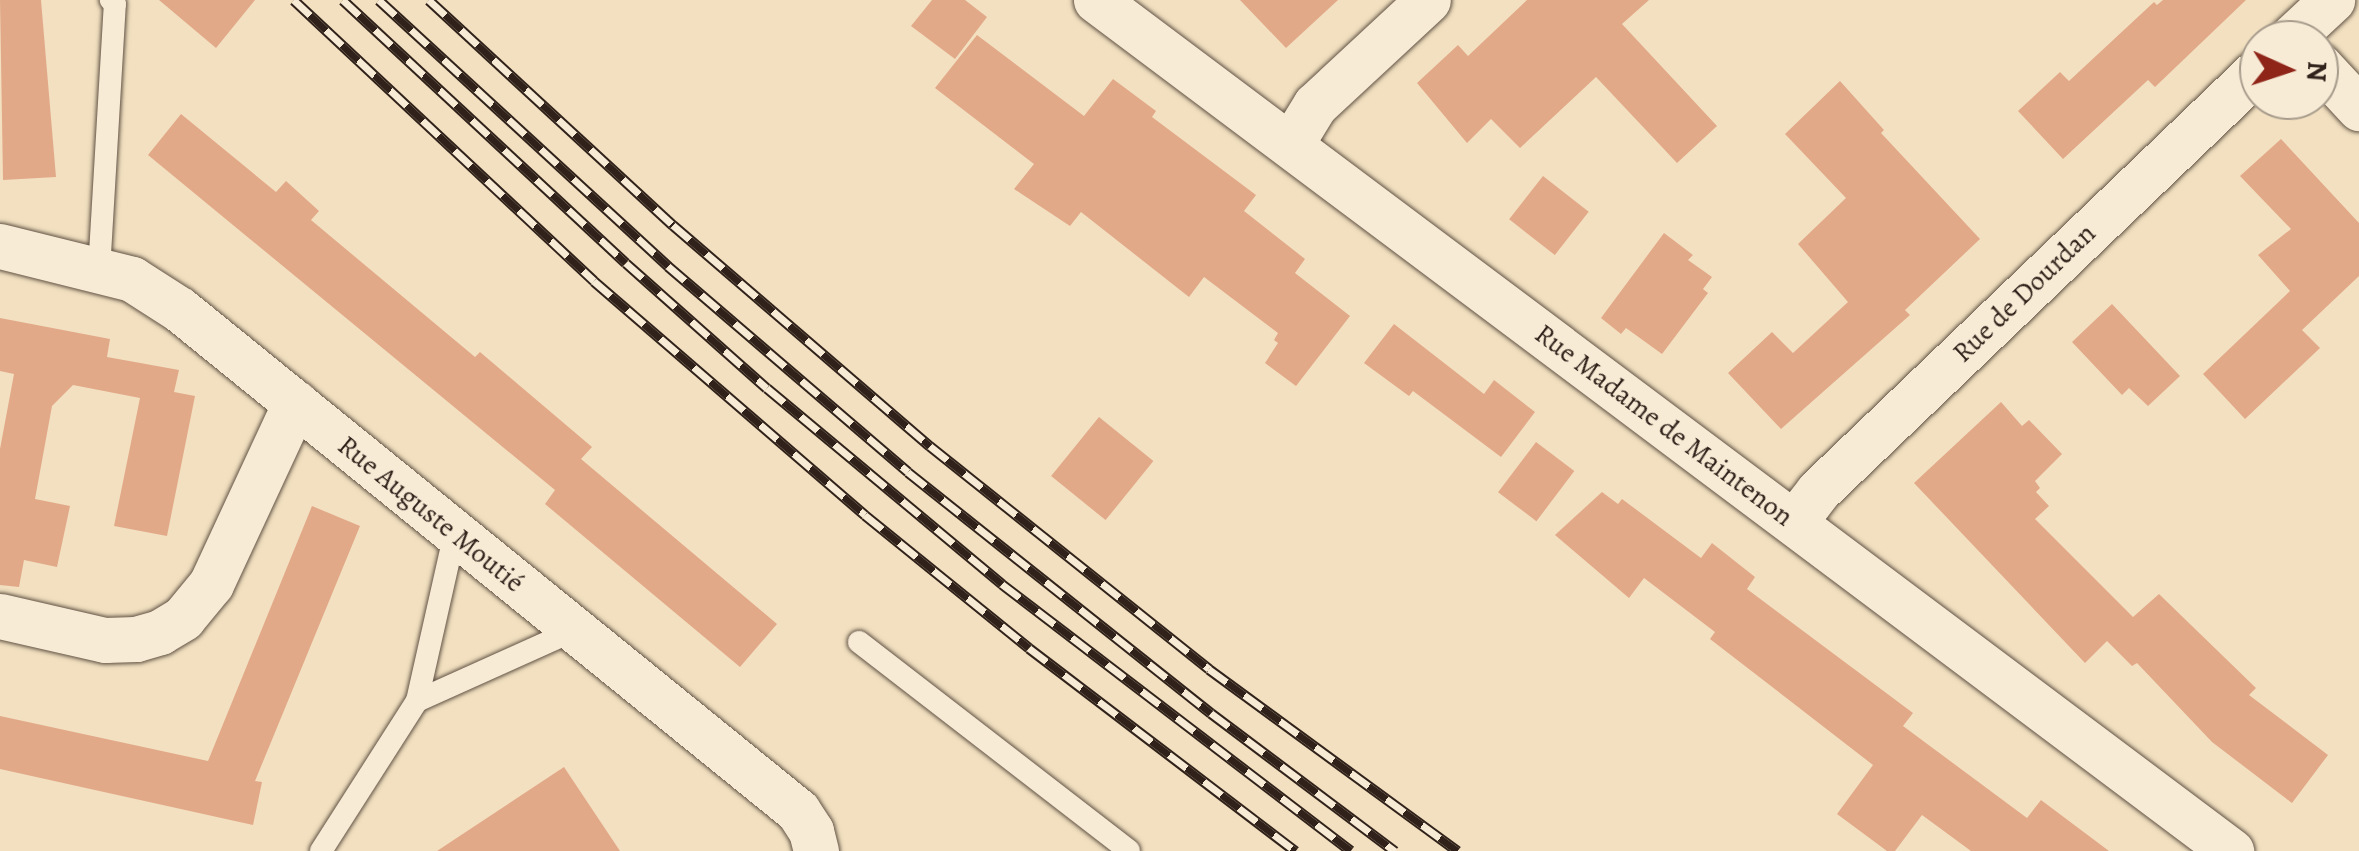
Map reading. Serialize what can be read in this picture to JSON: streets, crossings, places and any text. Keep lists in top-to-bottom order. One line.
{"streets":{"street":["Rue de Dourdan","Rue Madame de Maintenon","Rue Auguste Moutié"]},"crossings":[["Rue de Dourdan","Rue Madame de Maintenon"]],"north":"right"}
